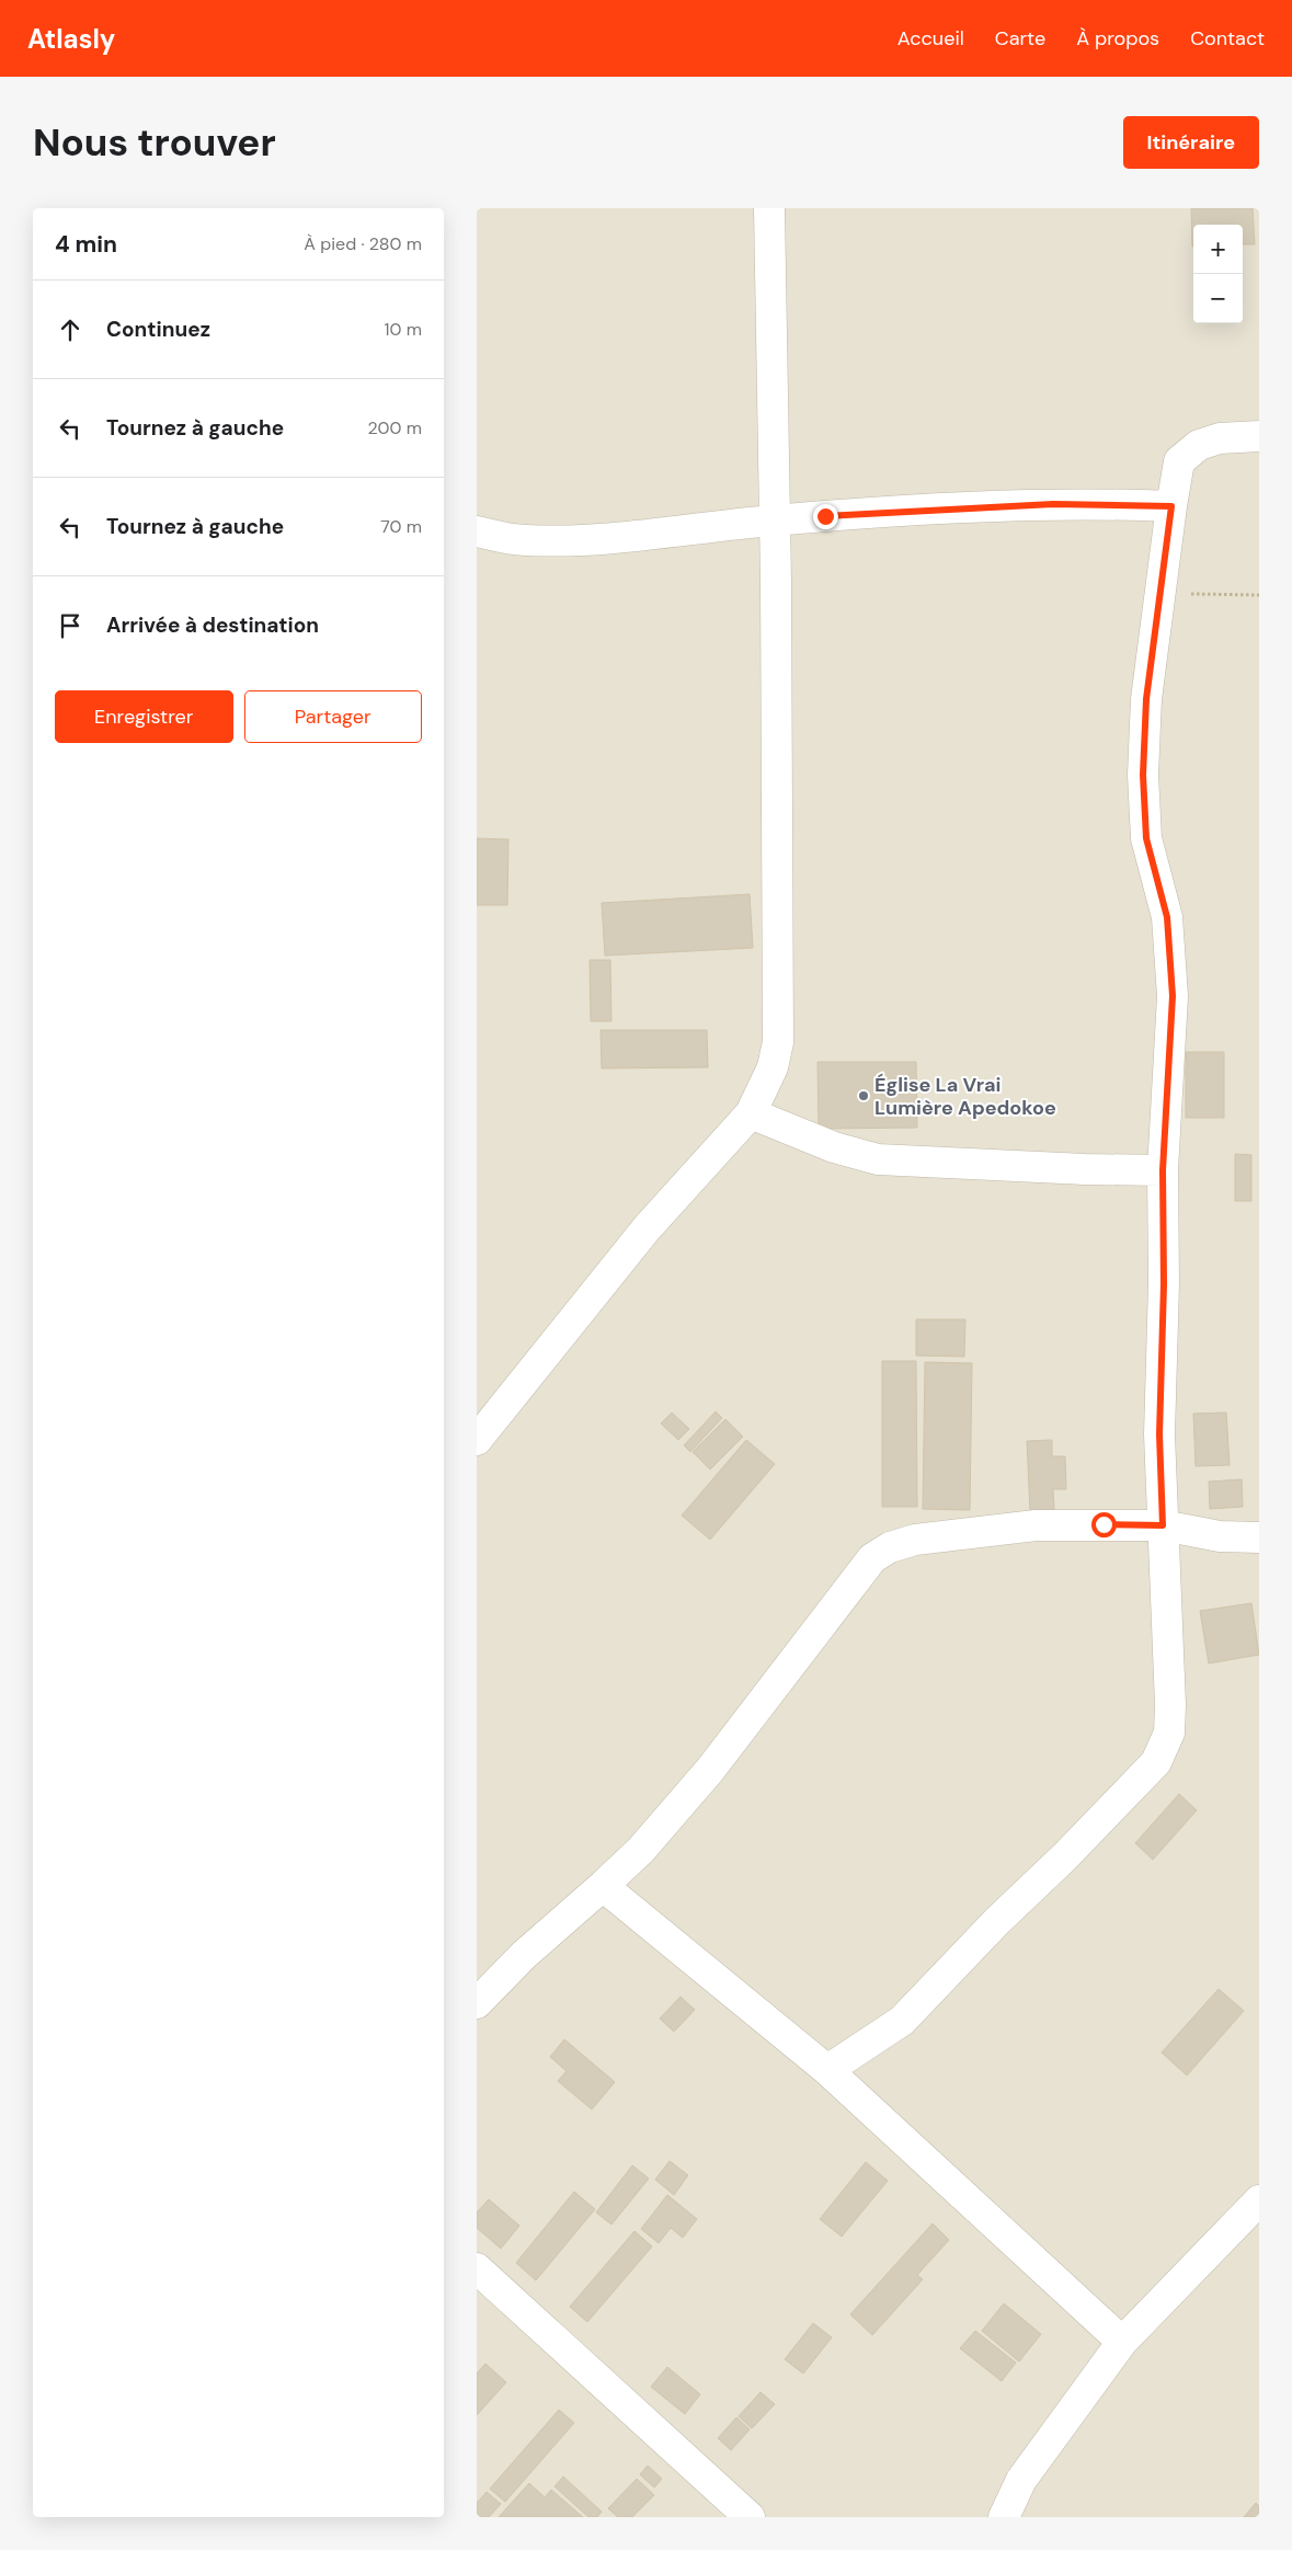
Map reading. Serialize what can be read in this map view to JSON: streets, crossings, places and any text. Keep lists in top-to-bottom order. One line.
{"places":["Église La Vrai Lumière Apedokoe"],"page":{"header":"Atlasly","nav":["Accueil","Carte","À propos","Contact"],"buttons":["Itinéraire",["Enregistrer","Partager"]],"title":"Nous trouver","heading":["4 min","À pied · 280 m"],"map_buttons":["+","−"],"list":[["Continuez","10 m"],["Tournez à gauche","200 m"],["Tournez à gauche","70 m"],"Arrivée à destination"]}}
